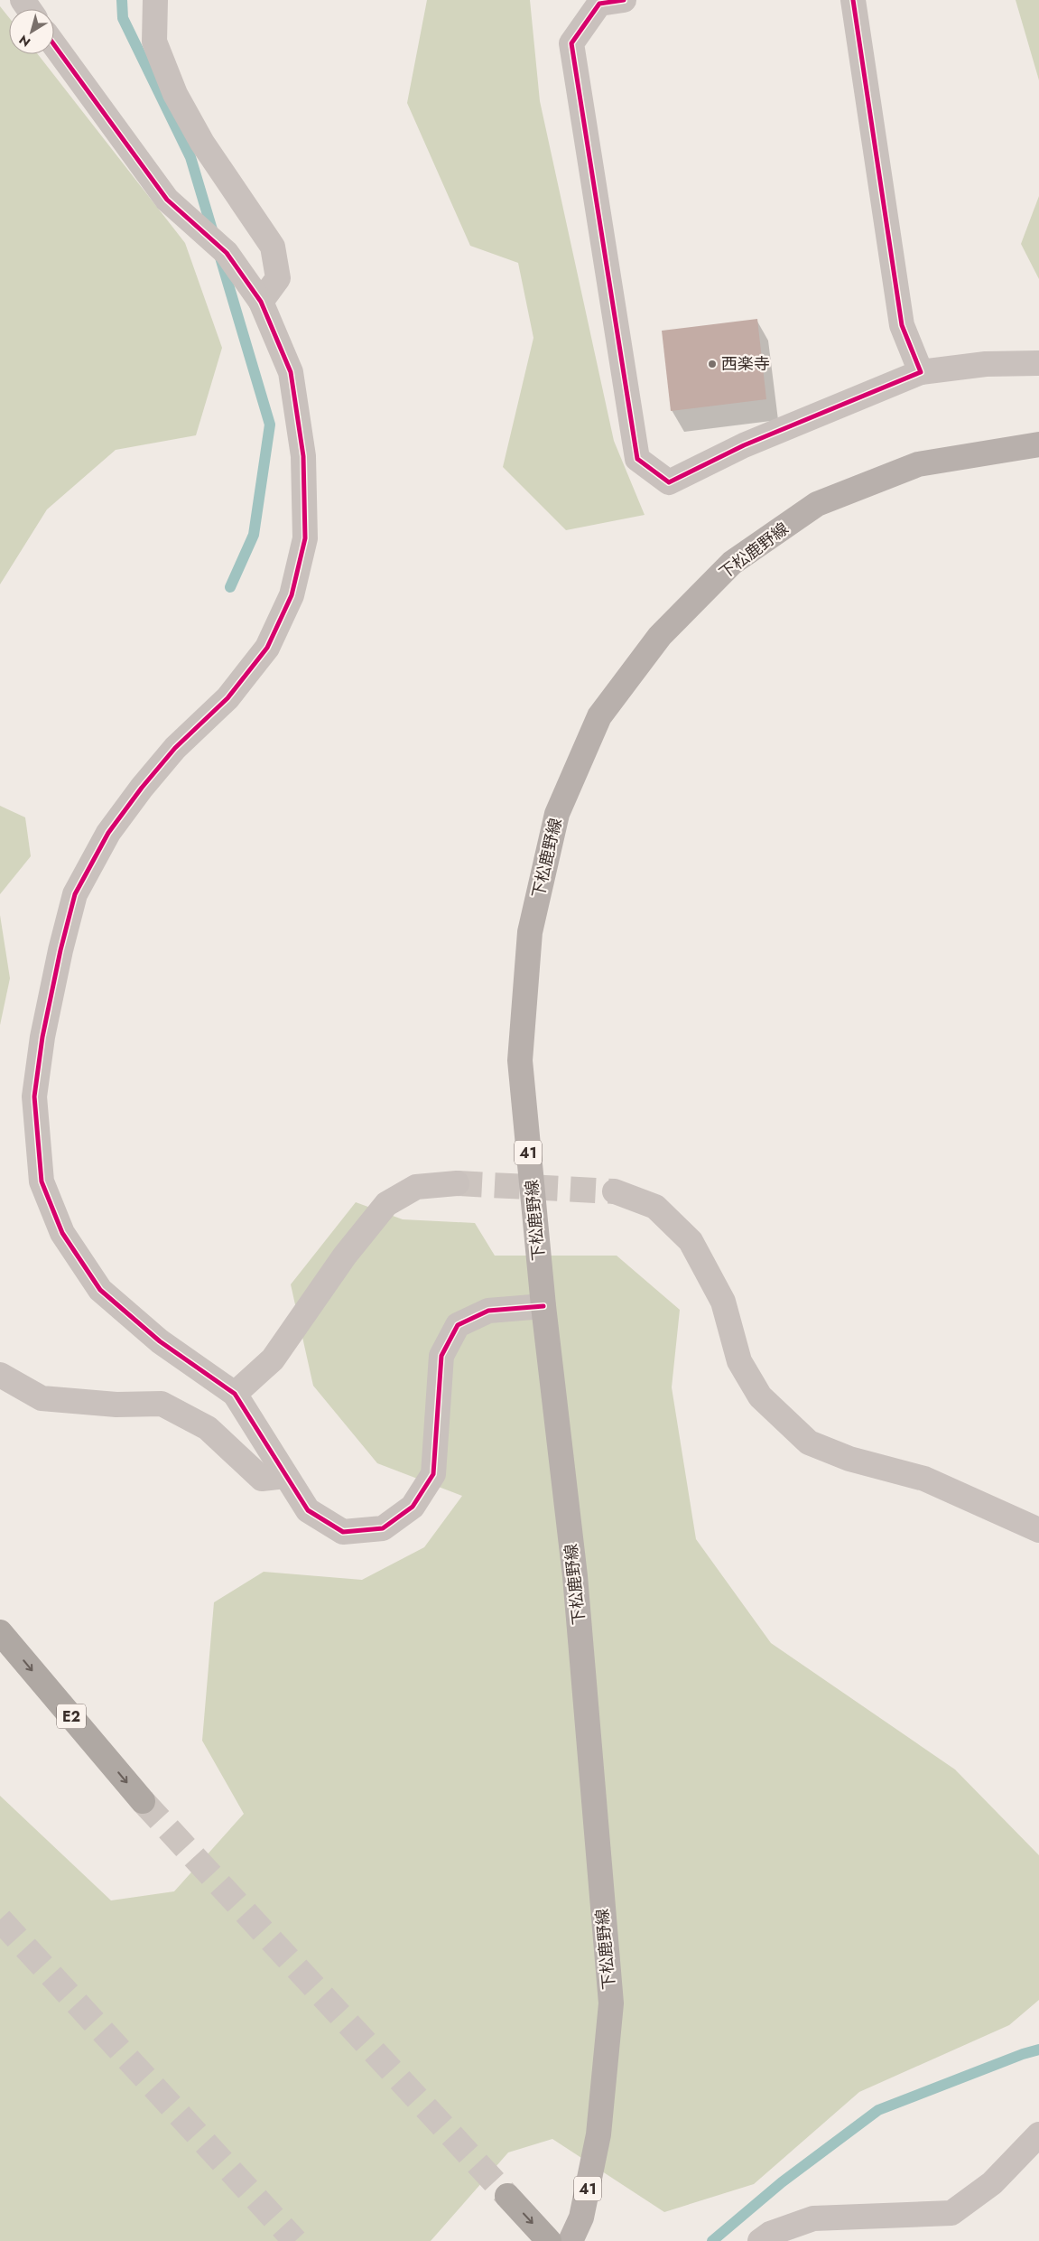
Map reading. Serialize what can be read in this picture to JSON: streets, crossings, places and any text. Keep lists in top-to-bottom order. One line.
{"streets":{"highway":["E2"],"main road":["下松鹿野線","41"]},"places":["西楽寺"],"north":"bottom left"}
